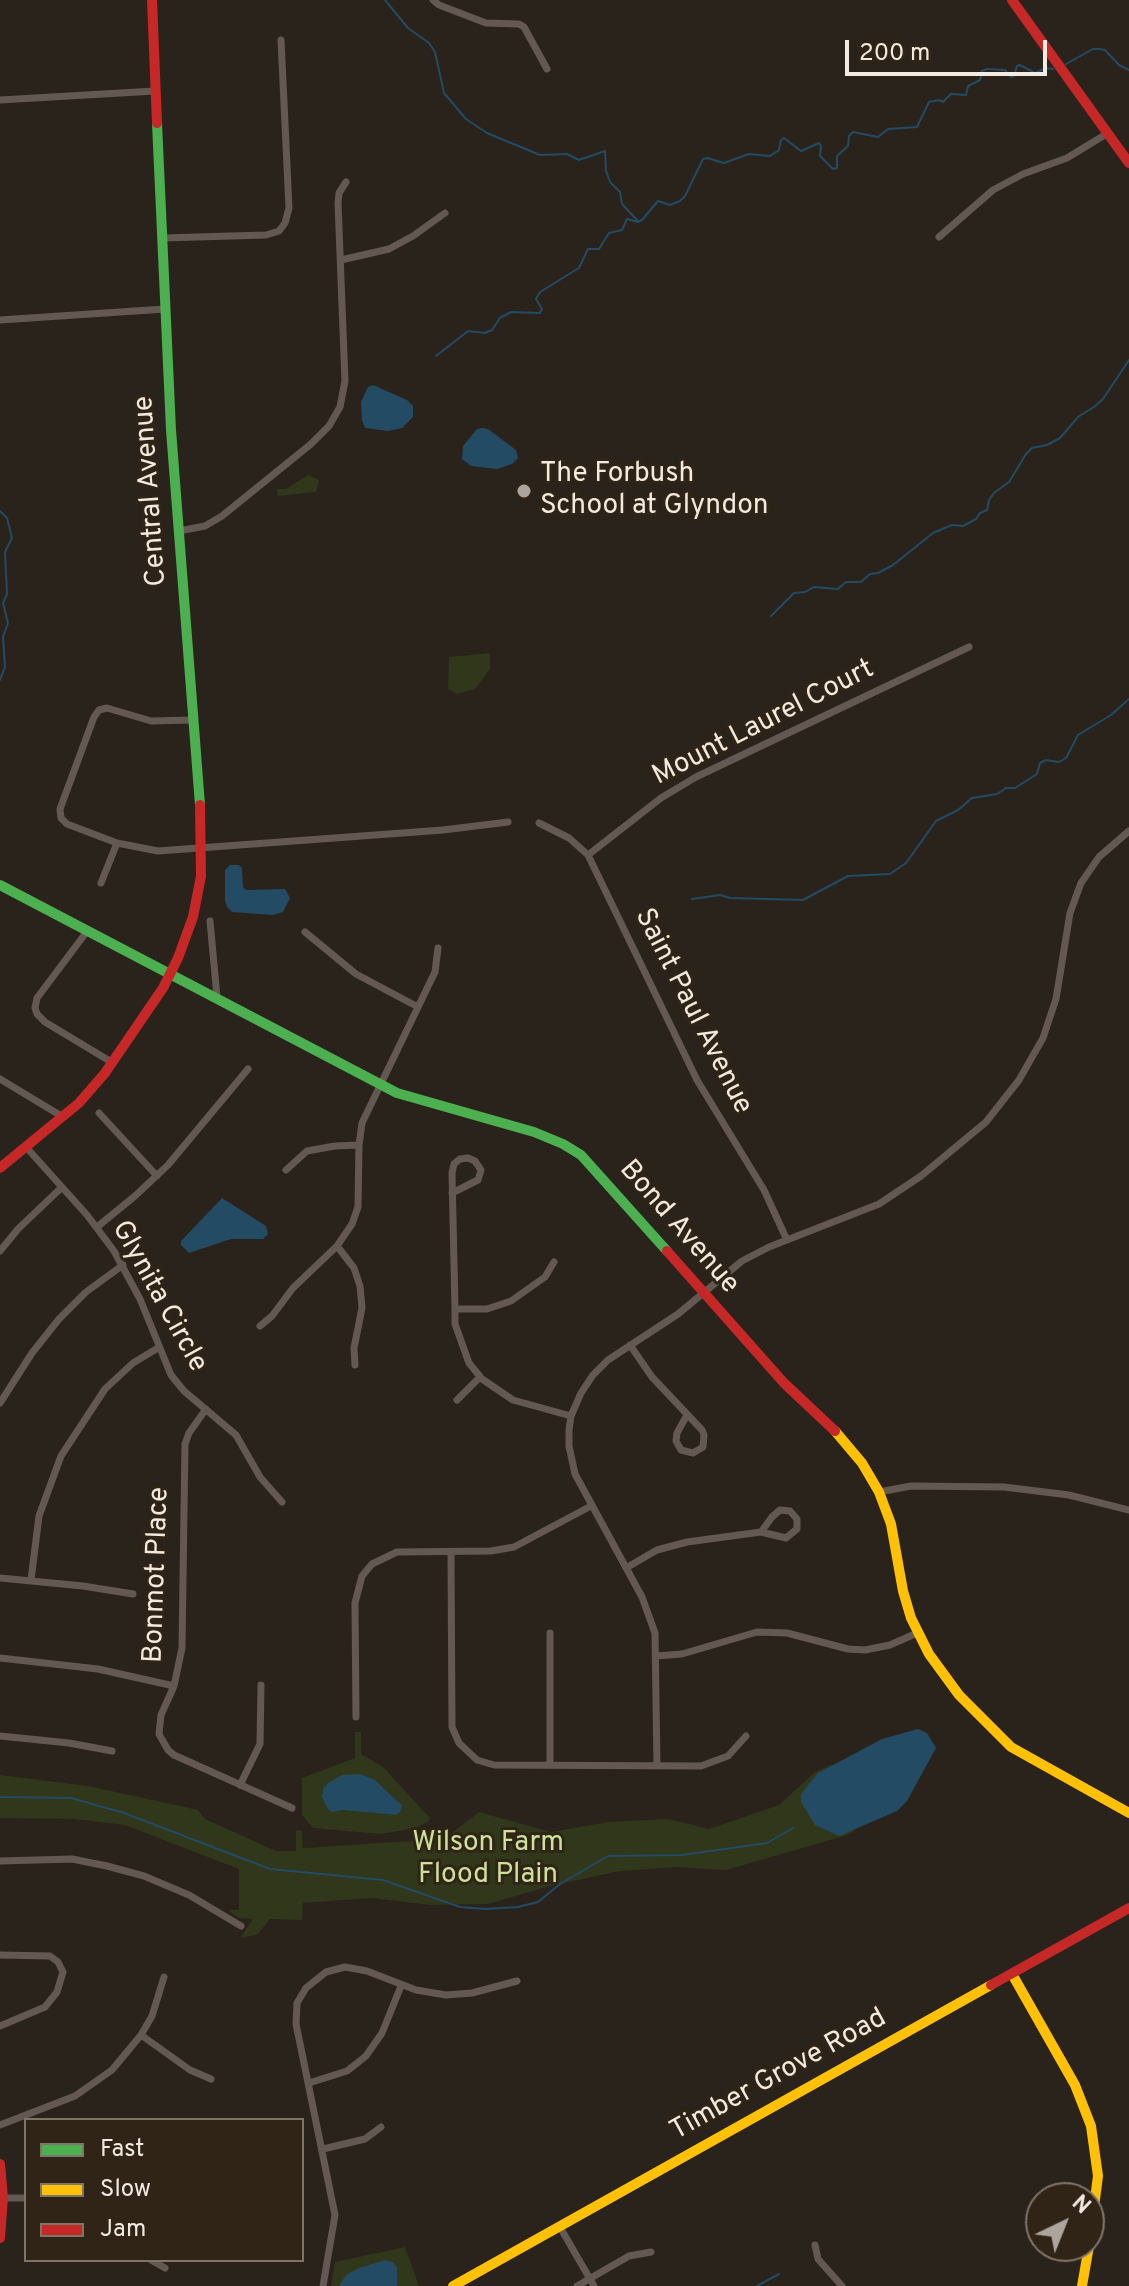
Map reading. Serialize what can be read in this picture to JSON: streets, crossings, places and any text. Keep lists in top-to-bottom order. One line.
{"streets":{"street":["Central Avenue","Mount Laurel Court","Saint Paul Avenue","Bond Avenue","Glynita Circle","Bonmot Place","Timber Grove Road"]},"crossings":[["Central Avenue","Bond Avenue"],["Central Avenue","Glynita Circle"],["Mount Laurel Court","Saint Paul Avenue"],["Glynita Circle","Bonmot Place"]],"parks":["Wilson Farm Flood Plain"],"places":["The Forbush School at Glyndon"],"legend":["Fast","Slow","Jam"],"scale_bar":"200 m","north":"top right"}
